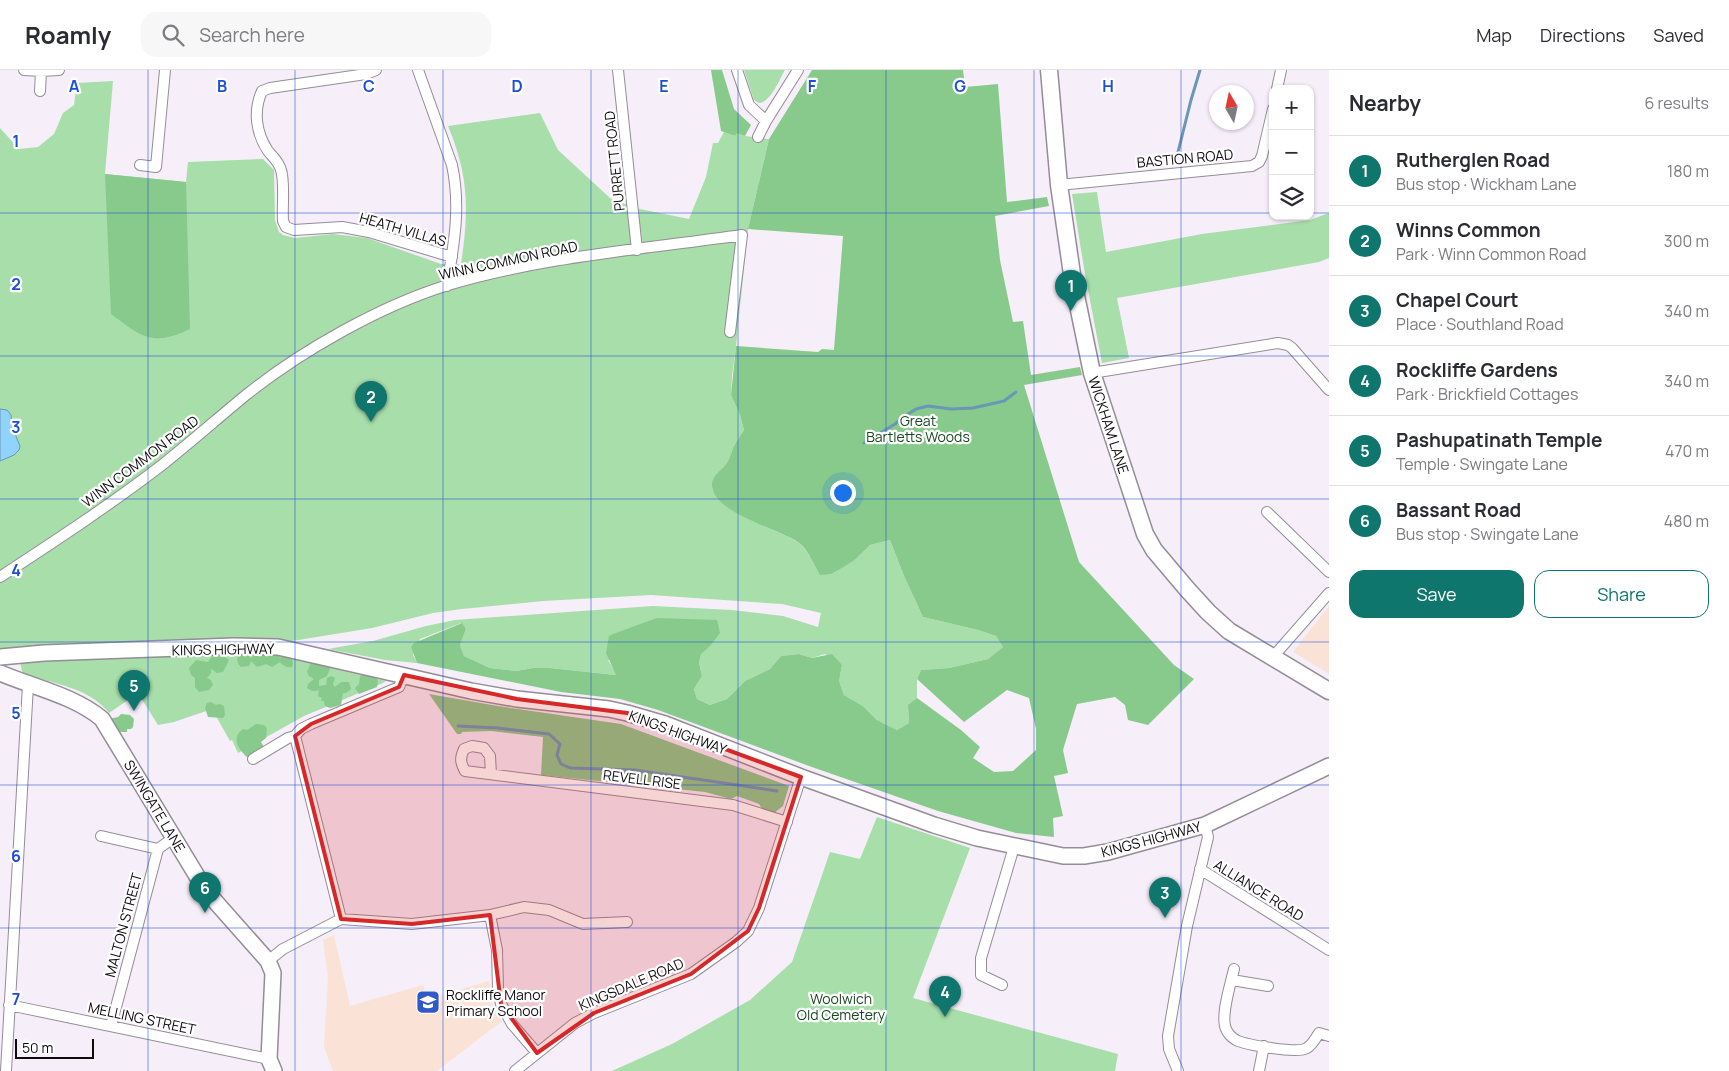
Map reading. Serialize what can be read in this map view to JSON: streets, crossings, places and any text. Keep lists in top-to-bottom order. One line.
{"streets":{"main road":["WICKHAM LANE"],"street":["BASTION ROAD","PURRETT ROAD","HEATH VILLAS","WINN COMMON ROAD","KINGS HIGHWAY","REVELL RISE","SWINGATE LANE","ALLIANCE ROAD","MALTON STREET","KINGSDALE ROAD","MELLING STREET"]},"crossings":[["BASTION ROAD","WICKHAM LANE"],["PURRETT ROAD","WINN COMMON ROAD"],["KINGS HIGHWAY","KINGSDALE ROAD"],["REVELL RISE","KINGSDALE ROAD"],["MALTON STREET","MELLING STREET"]],"parks":["Great Bartletts Woods","Woolwich Old Cemetery"],"places":{"school or university":["Rockliffe Manor Primary School"]},"scale_bar":"50 m","north":"top","page":{"header":"Roamly","search":"Search here","nav":["Map","Directions","Saved"],"heading":["Nearby","6 results"],"map_buttons":["+","−"],"list":[{"mark":"1","name":"Rutherglen Road","note":"Bus stop · Wickham Lane","value":"180 m"},{"mark":"2","name":"Winns Common","note":"Park · Winn Common Road","value":"300 m"},{"mark":"3","name":"Chapel Court","note":"Place · Southland Road","value":"340 m"},{"mark":"4","name":"Rockliffe Gardens","note":"Park · Brickfield Cottages","value":"340 m"},{"mark":"5","name":"Pashupatinath Temple","note":"Temple · Swingate Lane","value":"470 m"},{"mark":"6","name":"Bassant Road","note":"Bus stop · Swingate Lane","value":"480 m"}],"pins":["1","2","5","6","3","4"],"buttons":["Save","Share"],"scale":"50 m"},"grid":{"columns":["A","B","C","D","E","F","G","H"],"rows":["1","2","3","4","5","6","7"]}}
